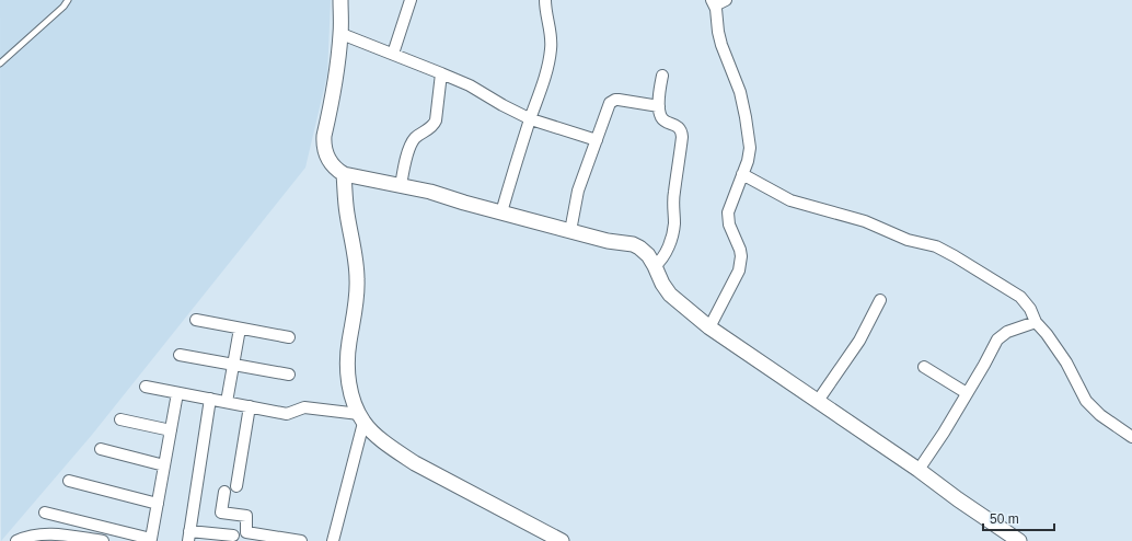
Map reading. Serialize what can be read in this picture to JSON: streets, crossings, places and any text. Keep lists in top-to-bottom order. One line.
{"scale_bar":"50 m"}
